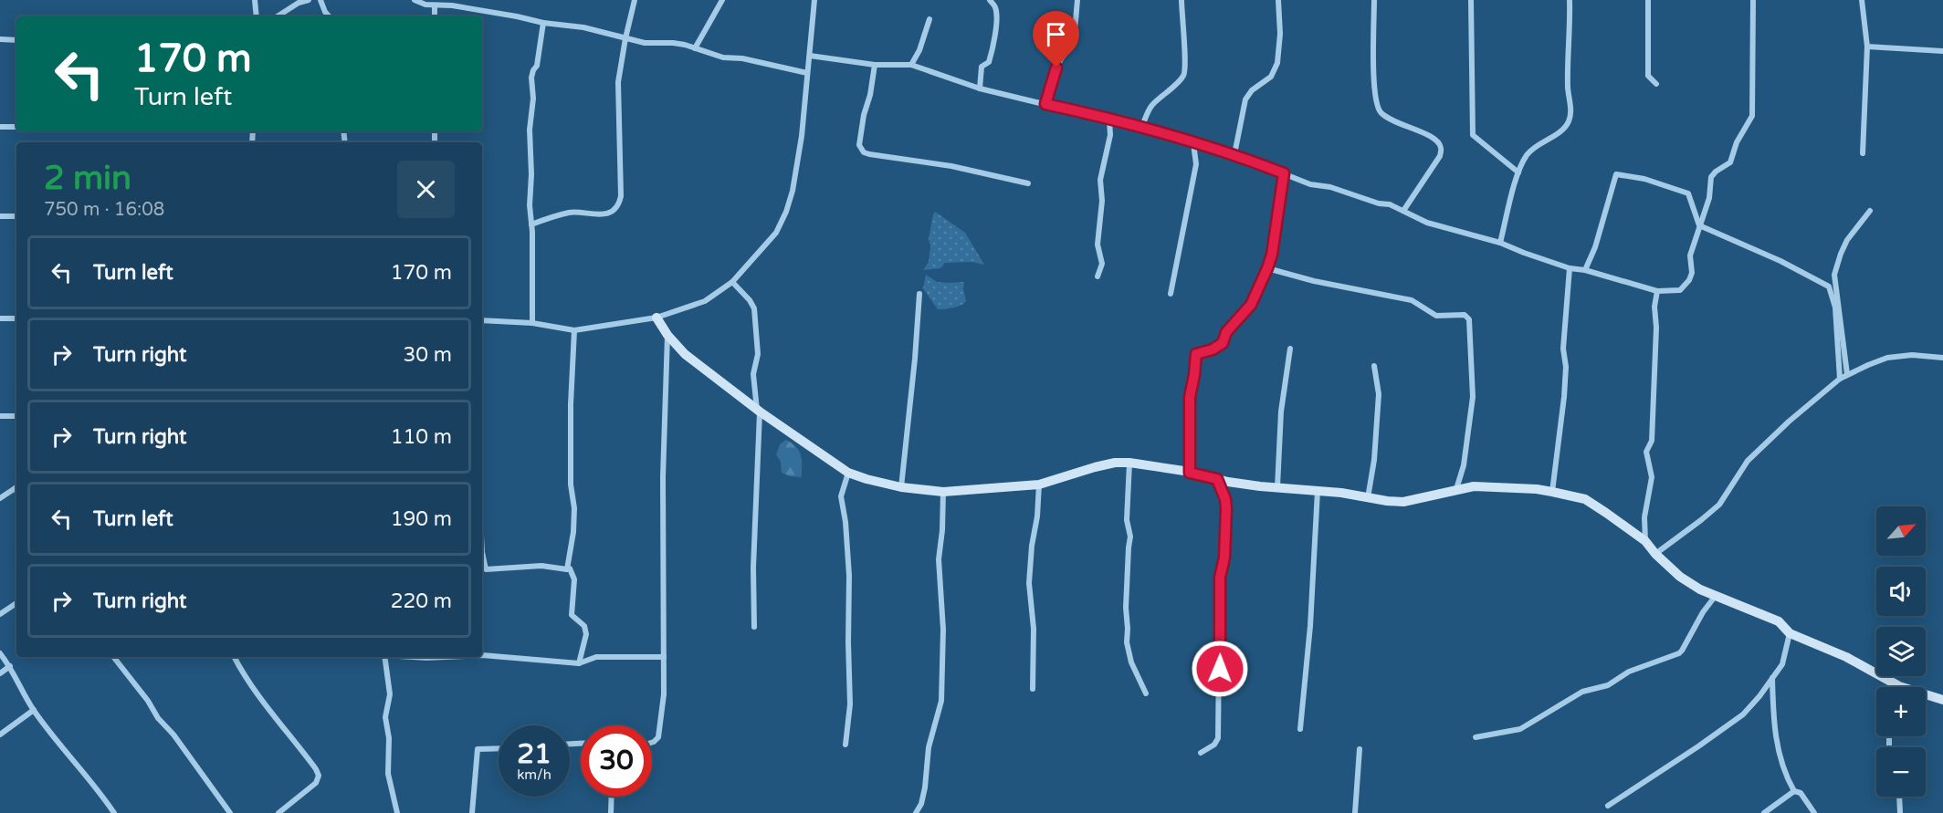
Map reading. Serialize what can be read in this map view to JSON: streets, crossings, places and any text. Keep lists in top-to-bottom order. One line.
{"north":"top right","page":{"turn":["170 m","Turn left"],"heading":["2 min","750 m · 16:08"],"list":[{"name":"Turn left","value":"170 m"},{"name":"Turn right","value":"30 m"},{"name":"Turn right","value":"110 m"},{"name":"Turn left","value":"190 m"},{"name":"Turn right","value":"220 m"}],"map_buttons":["+","−"],"speed":"21 km/h","limit":"30"}}
